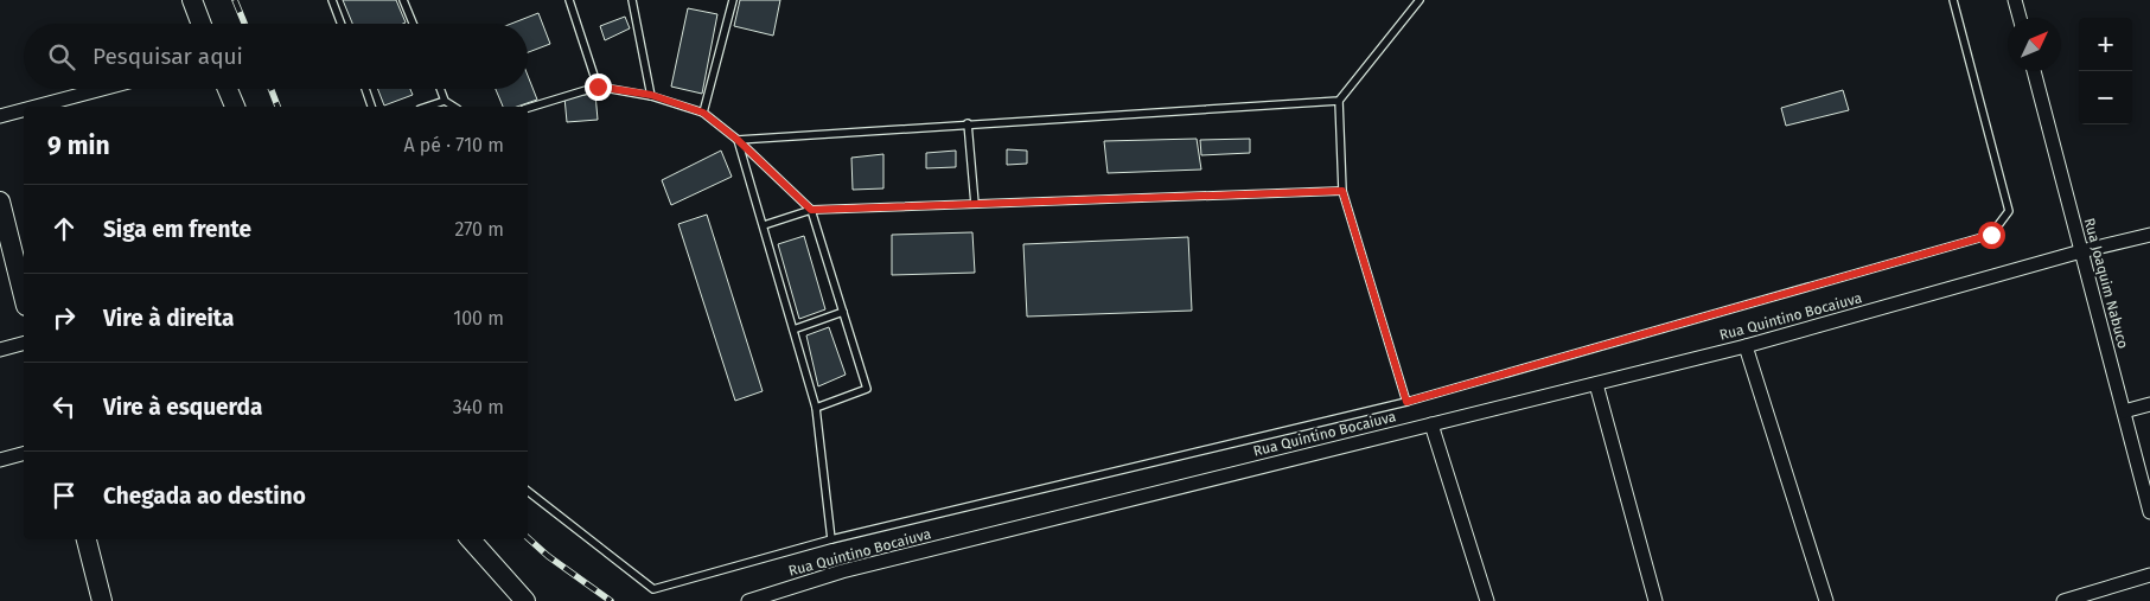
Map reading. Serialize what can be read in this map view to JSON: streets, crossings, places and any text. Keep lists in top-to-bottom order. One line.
{"streets":{"street":["Rua Joaquim Nabuco","Rua Quintino Bocaiuva"]},"crossings":[["Rua Joaquim Nabuco","Rua Quintino Bocaiuva"]],"north":"top right","page":{"map_buttons":["+","−"],"search":"Pesquisar aqui","heading":["9 min","A pé · 710 m"],"list":[["Siga em frente","270 m"],["Vire à direita","100 m"],["Vire à esquerda","340 m"],"Chegada ao destino"]}}
